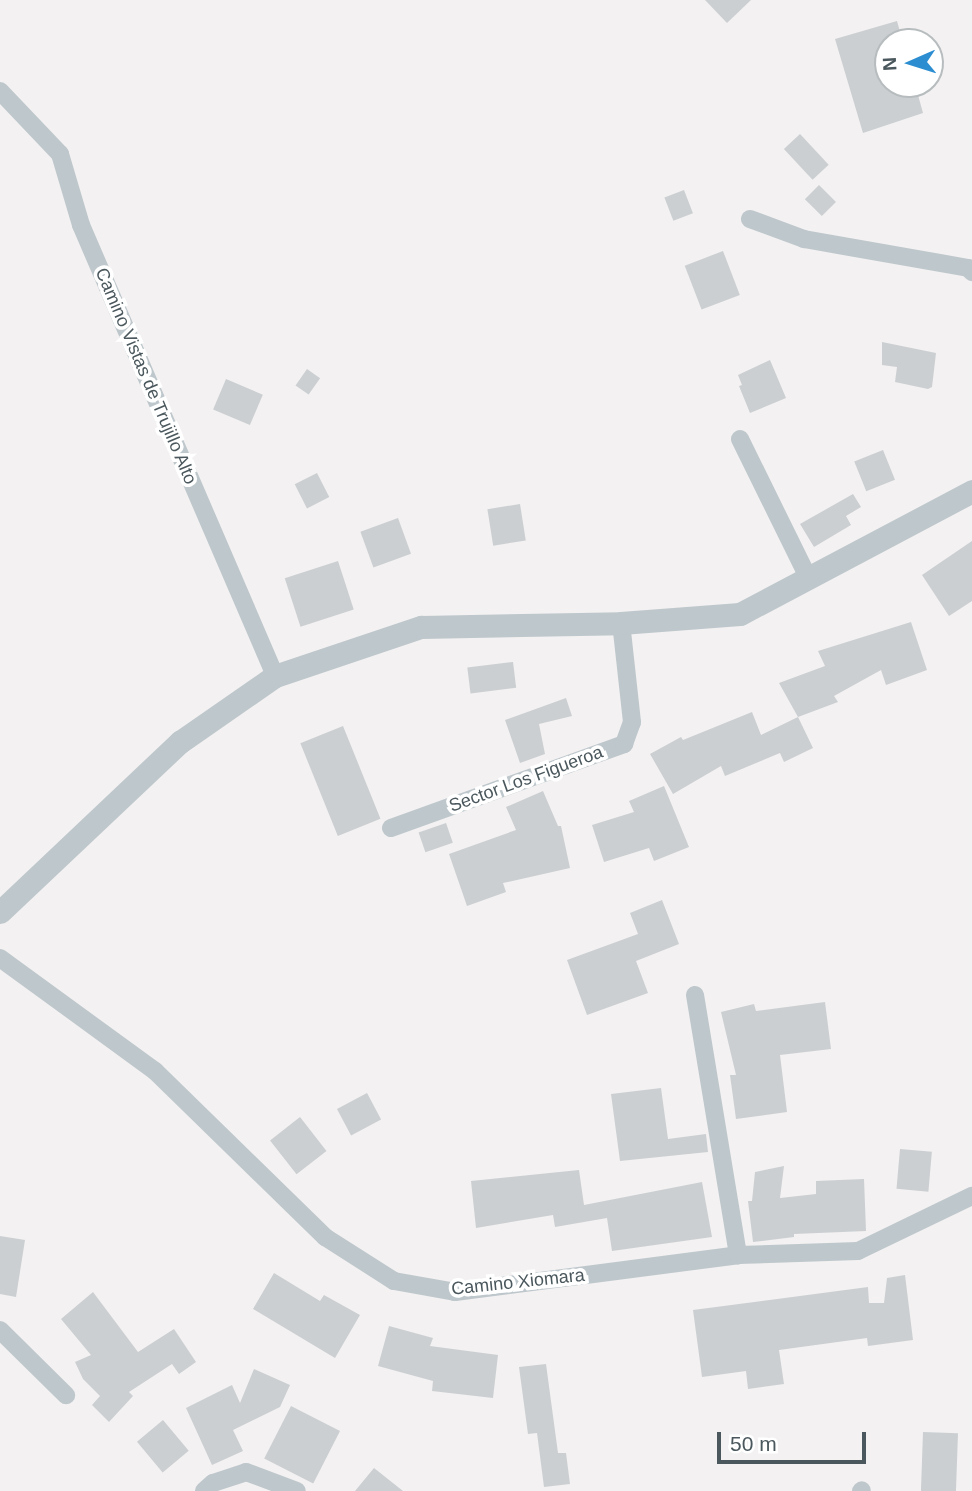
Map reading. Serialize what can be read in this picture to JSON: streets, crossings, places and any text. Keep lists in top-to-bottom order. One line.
{"streets":{"street":["Camino Vistas de Trujillo Alto","Sector Los Figueroa","Camino Xiomara"]},"scale_bar":"50 m","north":"left"}
